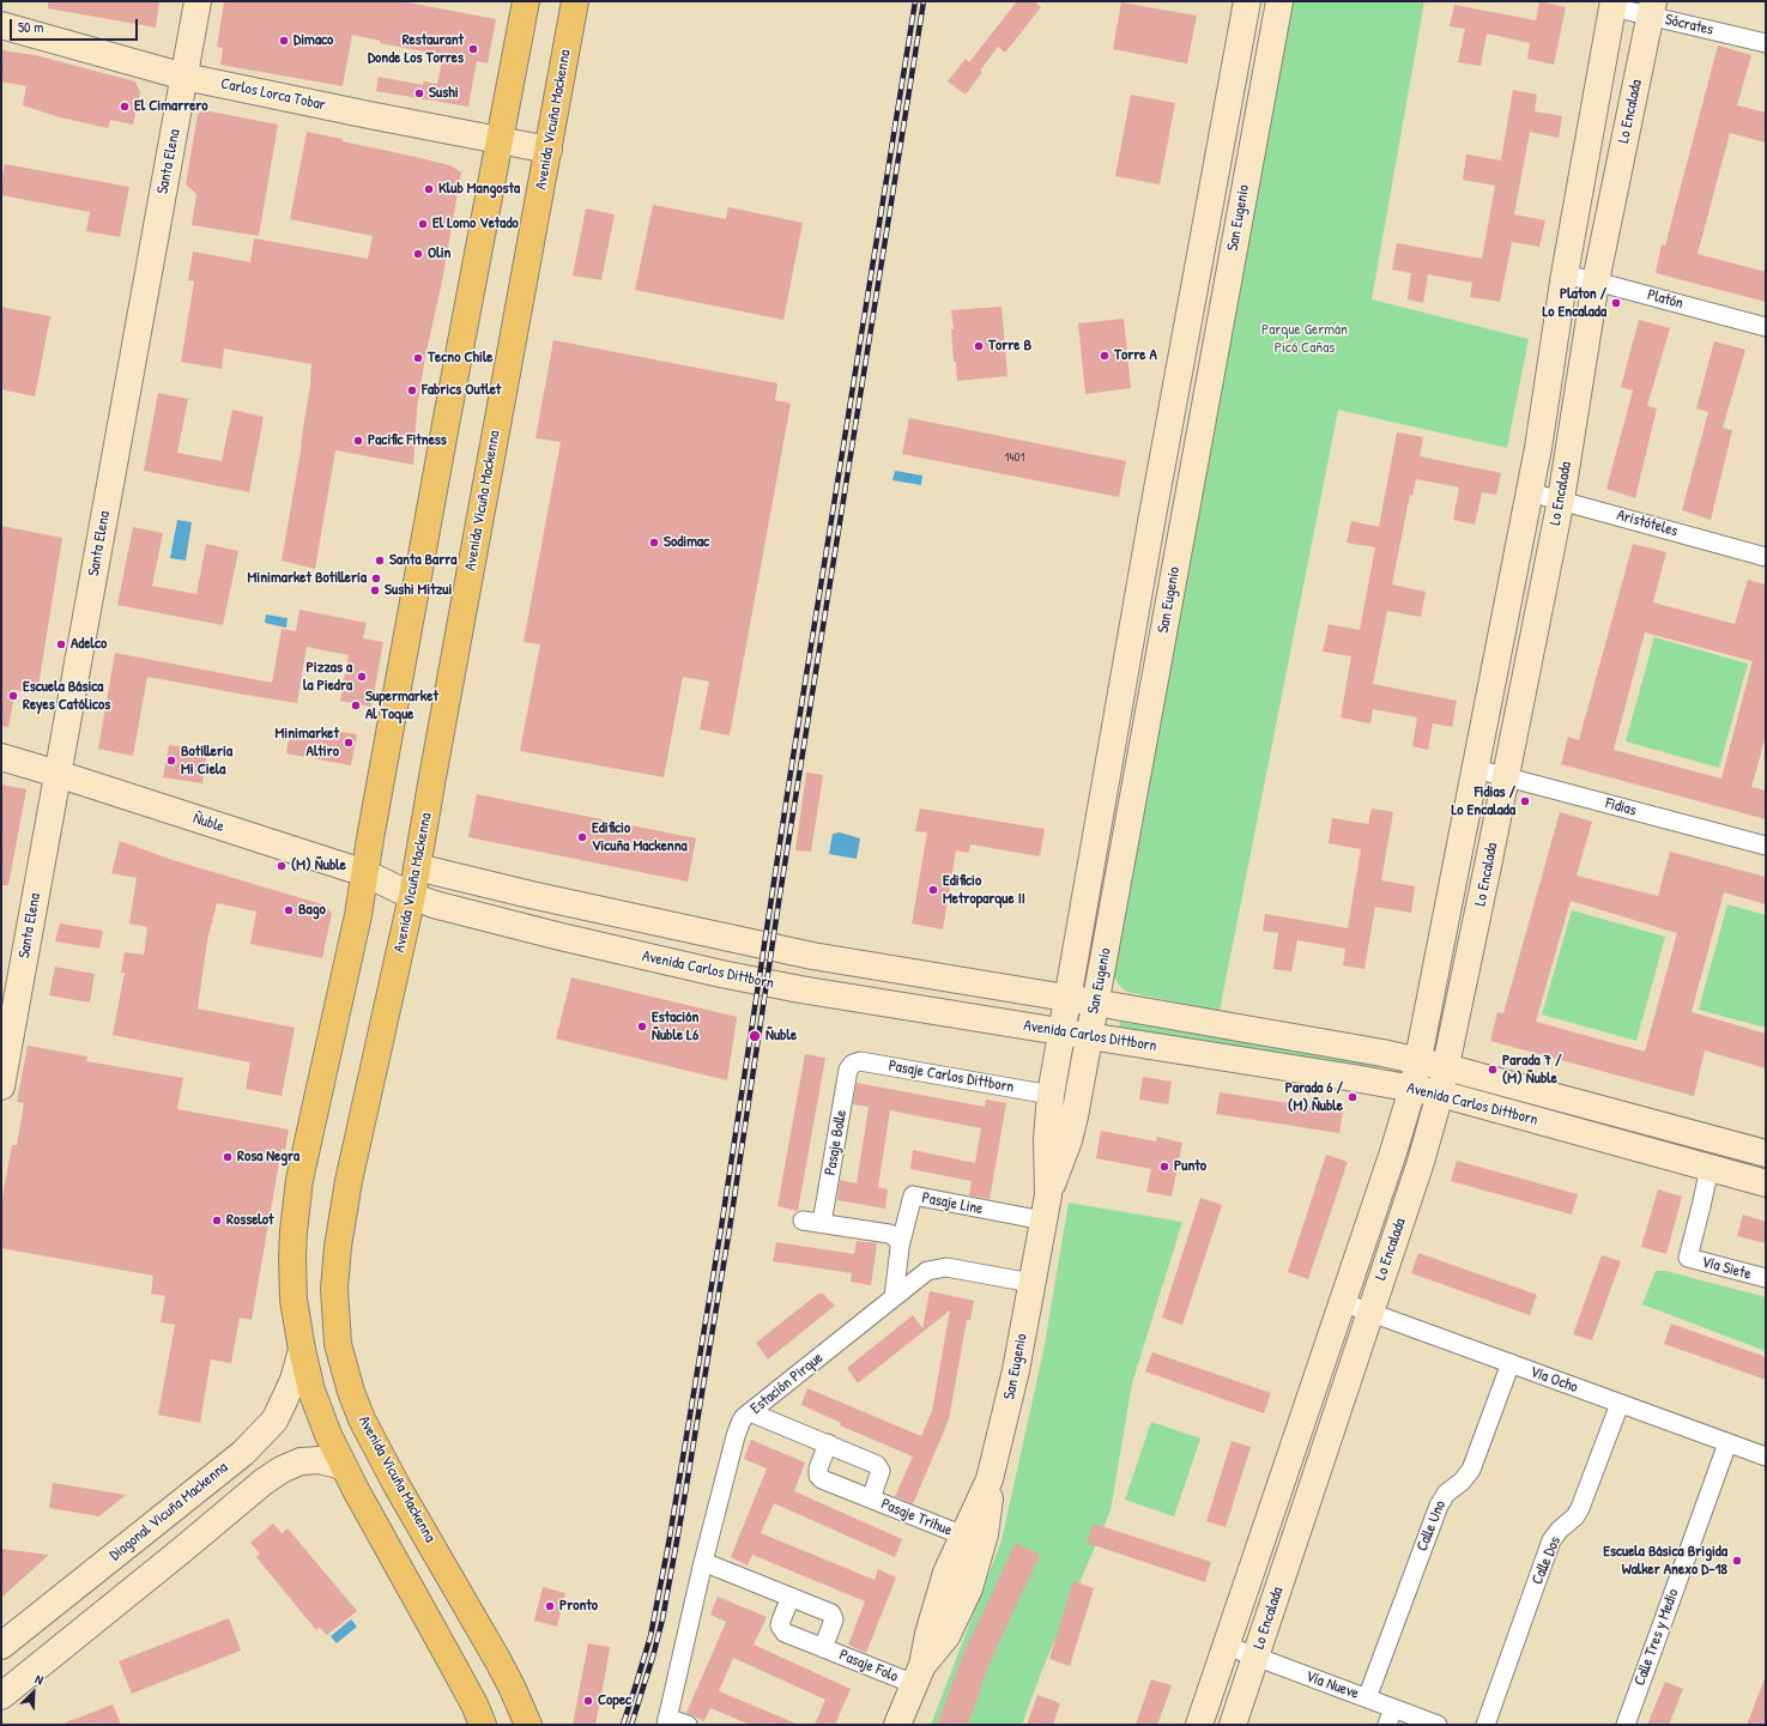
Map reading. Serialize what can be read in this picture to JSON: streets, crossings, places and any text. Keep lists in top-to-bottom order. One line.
{"streets":{"main road":["Carlos Lorca Tobar","Lo Encalada","Avenida Vicuña Mackenna","Santa Elena","San Eugenio","Ñuble","Avenida Carlos Dittborn","Diagonal Vicuña Mackenna"],"street":["Sócrates","Platón","Aristóteles","Fidias","Pasaje Carlos Dittborn","Pasaje Bolle","Pasaje Line","Vía Siete","Vía Ocho","Estación Pirque","Pasaje Trihue","Calle Uno","Calle Dos","Calle Tres y Medio","Pasaje Folo","Vía Nueve"]},"crossings":[["Sócrates","Lo Encalada"],["Carlos Lorca Tobar","Avenida Vicuña Mackenna"],["Carlos Lorca Tobar","Santa Elena"],["Lo Encalada","Platón"],["Lo Encalada","Aristóteles"],["Lo Encalada","Fidias"],["Lo Encalada","Avenida Carlos Dittborn"],["Lo Encalada","Vía Ocho"],["Lo Encalada","Vía Nueve"],["Avenida Vicuña Mackenna","Ñuble"],["Avenida Vicuña Mackenna","Avenida Carlos Dittborn"],["Santa Elena","Ñuble"],["San Eugenio","Avenida Carlos Dittborn"],["San Eugenio","Pasaje Carlos Dittborn"],["San Eugenio","Pasaje Line"],["San Eugenio","Estación Pirque"],["San Eugenio","Pasaje Trihue"],["San Eugenio","Pasaje Folo"],["Ñuble","Avenida Carlos Dittborn"],["Avenida Carlos Dittborn","Vía Siete"],["Pasaje Carlos Dittborn","Pasaje Bolle"],["Pasaje Line","Estación Pirque"],["Vía Ocho","Calle Uno"],["Vía Ocho","Calle Dos"],["Vía Ocho","Calle Tres y Medio"],["Estación Pirque","Pasaje Trihue"],["Estación Pirque","Pasaje Folo"],["Calle Uno","Vía Nueve"]],"parks":["Parque Germán Picó Cañas"],"places":["Dimaco","Restaurant Donde Los Torres","Sushi","El Cimarrero","Klub Mangosta","El Lomo Vetado","Olin","Platon / Lo Encalada","Torre B","Torre A","Tecno Chile","Fabrics Outlet","Pacific Fitness","Sodimac","Santa Barra","Minimarket Botillería","Sushi Mitzui","Adelco","Pizzas a la Piedra","Escuela Básica Reyes Católicos","Supermarket Al Toque","Minimarket Altiro","Botilleria Mi Ciela","Fidias / Lo Encalada","Edificio Vicuña Mackenna","(M) Ñuble","Edificio Metroparque II","Bago","Estación Ñuble L6","Ñuble","Parada 7 / (M) Ñuble","Parada 6 / (M) Ñuble","Rosa Negra","Punto","Rosselot","Escuela Básica Brigida Walker Anexo D-18","Pronto","Copec"],"house_numbers":["1401"],"scale_bar":"50 m","north":"top right"}
